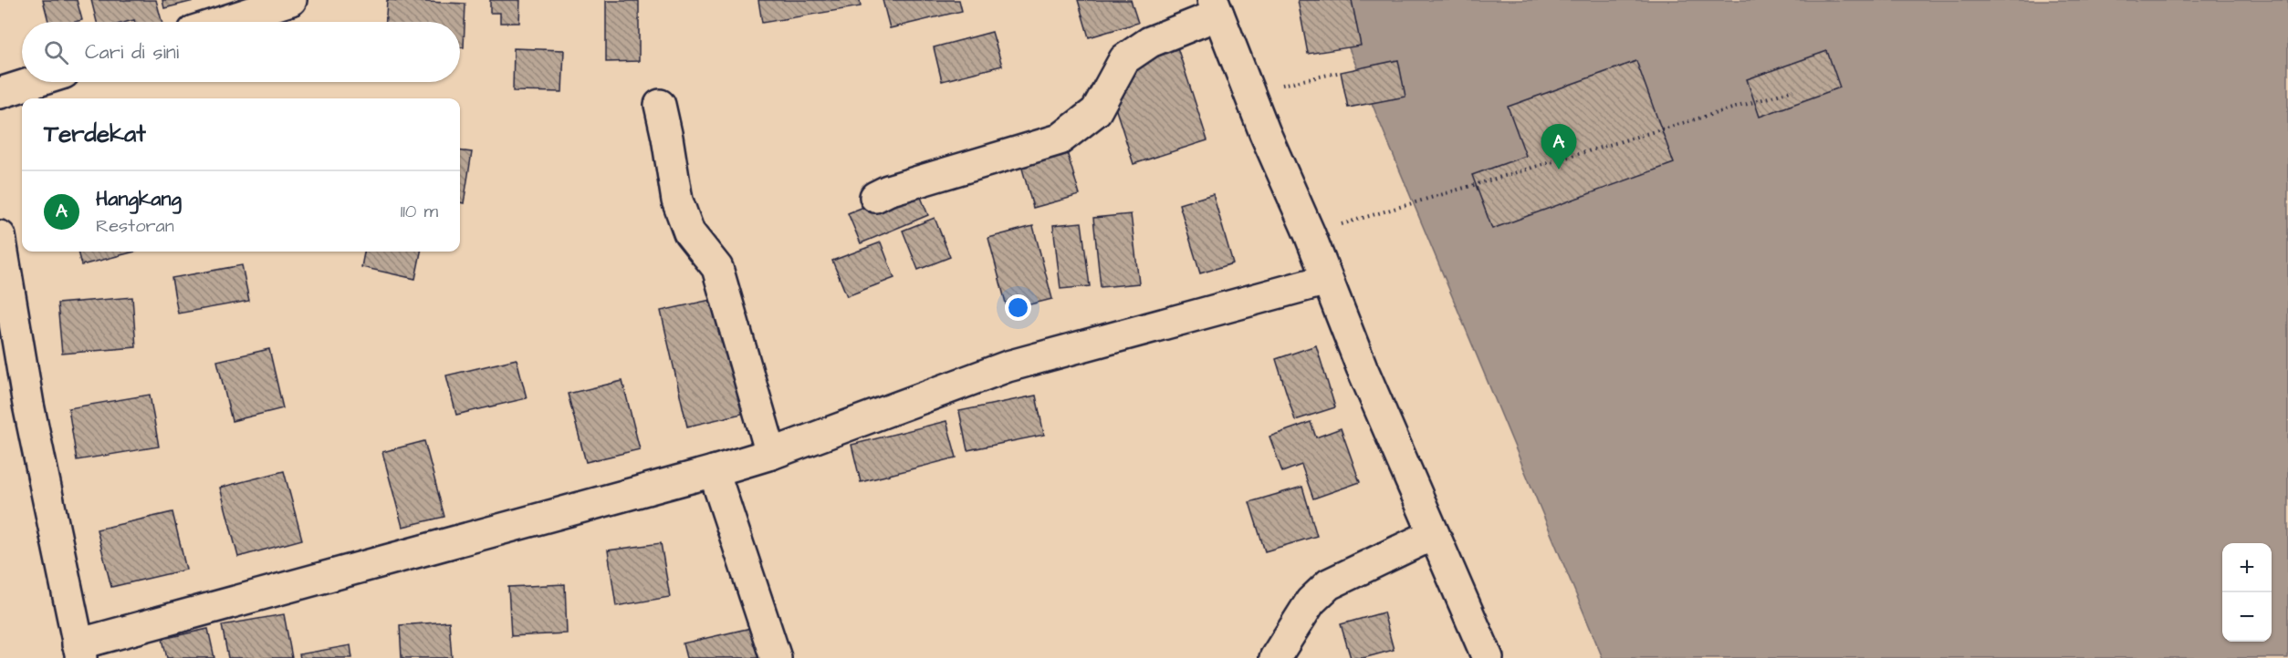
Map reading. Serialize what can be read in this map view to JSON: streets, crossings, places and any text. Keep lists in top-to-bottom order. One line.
{"page":{"search":"Cari di sini","heading":"Terdekat","pins":"A","list":[{"mark":"A","name":"Hangkang","note":"Restoran","value":"110 m"}],"map_buttons":["+","−"]}}
